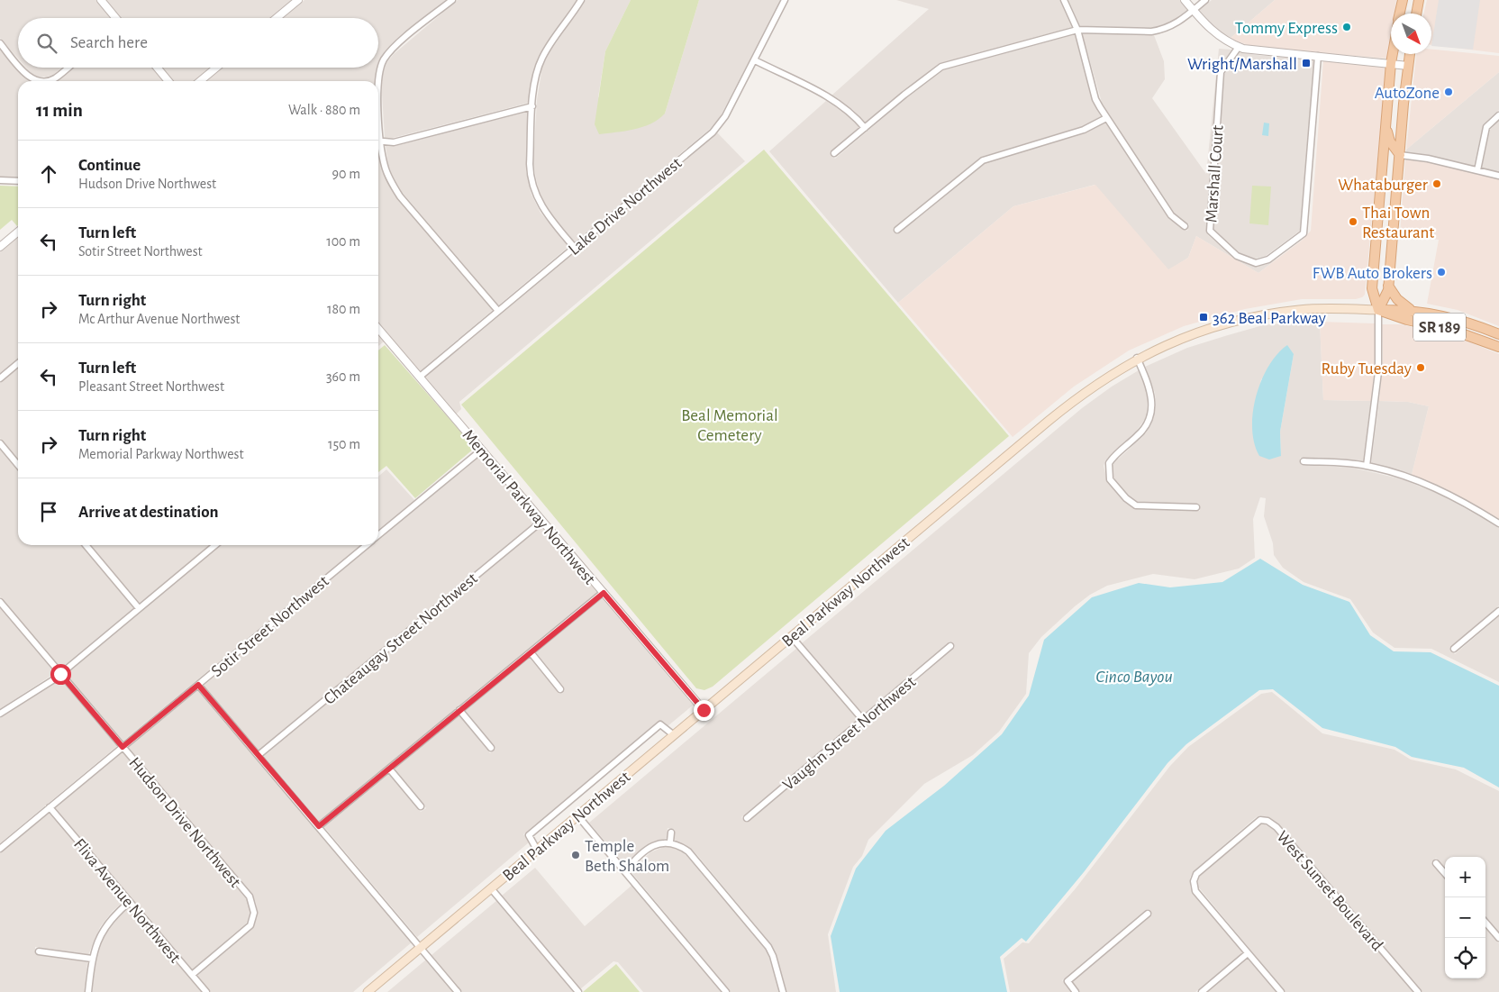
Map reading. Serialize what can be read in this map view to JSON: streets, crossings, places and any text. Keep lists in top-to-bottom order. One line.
{"streets":{"main road":["SR 189","Beal Parkway Northwest"],"street":["Marshall Court","Lake Drive Northwest","Memorial Parkway Northwest","Sotir Street Northwest","Chateaugay Street Northwest","Vaughn Street Northwest","Hudson Drive Northwest","West Sunset Boulevard","Fliva Avenue Northwest"]},"crossings":[["Lake Drive Northwest","Memorial Parkway Northwest"],["Memorial Parkway Northwest","Beal Parkway Northwest"],["Memorial Parkway Northwest","Sotir Street Northwest"],["Memorial Parkway Northwest","Chateaugay Street Northwest"],["Sotir Street Northwest","Hudson Drive Northwest"],["Sotir Street Northwest","Fliva Avenue Northwest"],["Hudson Drive Northwest","Fliva Avenue Northwest"]],"water":["Cinco Bayou"],"parks":["Beal Memorial Cemetery"],"places":{"other":["Tommy Express","AutoZone","Whataburger","Thai Town Restaurant","FWB Auto Brokers","Ruby Tuesday","Temple Beth Shalom"],"transit":["Wright/Marshall","362 Beal Parkway"]},"north":"bottom right","page":{"search":"Search here","heading":["11 min","Walk · 880 m"],"list":[["Continue","Hudson Drive Northwest","90 m"],["Turn left","Sotir Street Northwest","100 m"],["Turn right","Mc Arthur Avenue Northwest","180 m"],["Turn left","Pleasant Street Northwest","360 m"],["Turn right","Memorial Parkway Northwest","150 m"],"Arrive at destination"],"map_buttons":["+","−"]}}
